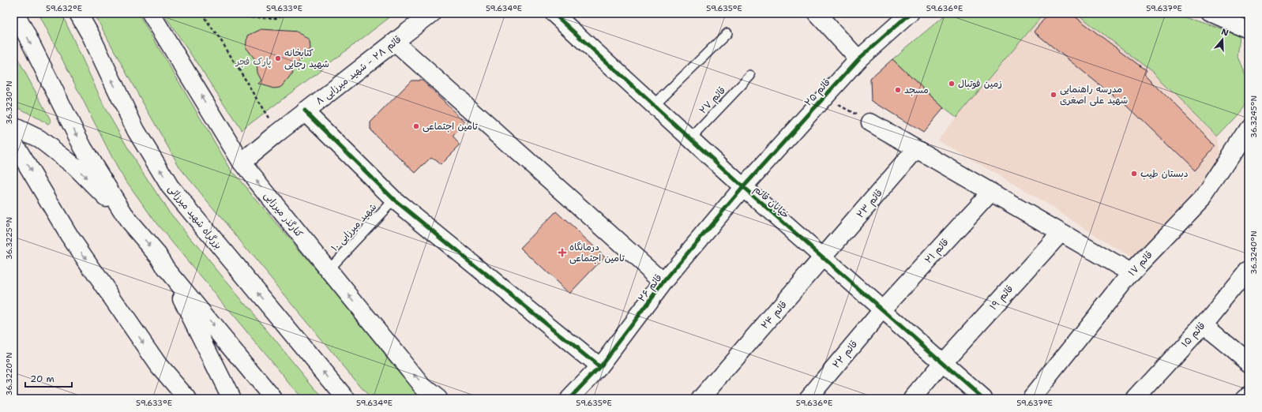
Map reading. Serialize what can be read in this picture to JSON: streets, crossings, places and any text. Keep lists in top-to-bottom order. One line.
{"streets":{"main road":["قائم ۲۸ - شهید میرزایی ۸","قائم ۲۵","خیابان قائم","قائم ۲۳","کنارگذر میرزایی","بزرگراه شهید میرزائی","قائم ۲۱","قائم ۱۷","قائم ۲۶","قائم ۱۹","قائم ۲۴","قائم ۱۵","قائم ۲۲"],"lane":["قائم ۲۷","شهید میرزایی ۱۰"]},"crossings":[["قائم ۲۸ - شهید میرزایی ۸","کنارگذر میرزایی"],["قائم ۲۵","خیابان قائم"],["قائم ۲۵","قائم ۲۶"],["قائم ۲۷","خیابان قائم"],["خیابان قائم","قائم ۲۳"],["خیابان قائم","قائم ۲۱"],["خیابان قائم","قائم ۲۶"],["خیابان قائم","قائم ۱۹"],["خیابان قائم","قائم ۲۴"],["خیابان قائم","قائم ۲۲"],["قائم ۲۳","قائم ۲۴"],["کنارگذر میرزایی","شهید میرزایی ۱۰"],["قائم ۲۱","قائم ۲۲"]],"parks":["پارک فجر"],"places":{"other":["کتابخانه شهید رجایی","زمین فوتبال","مسجد","مدرسه راهنمایی شهید علی اصغری","تامین اجتماعی","دبستان طیب"],"health":["درمانگاه تامین اجتماعی"]},"scale_bar":"20 m","north":"top","coordinates":["59.632°E","59.633°E","59.634°E","59.635°E","59.636°E","59.637°E","36.3230°N","36.3245°N","36.3225°N","36.3240°N","36.3220°N"]}
